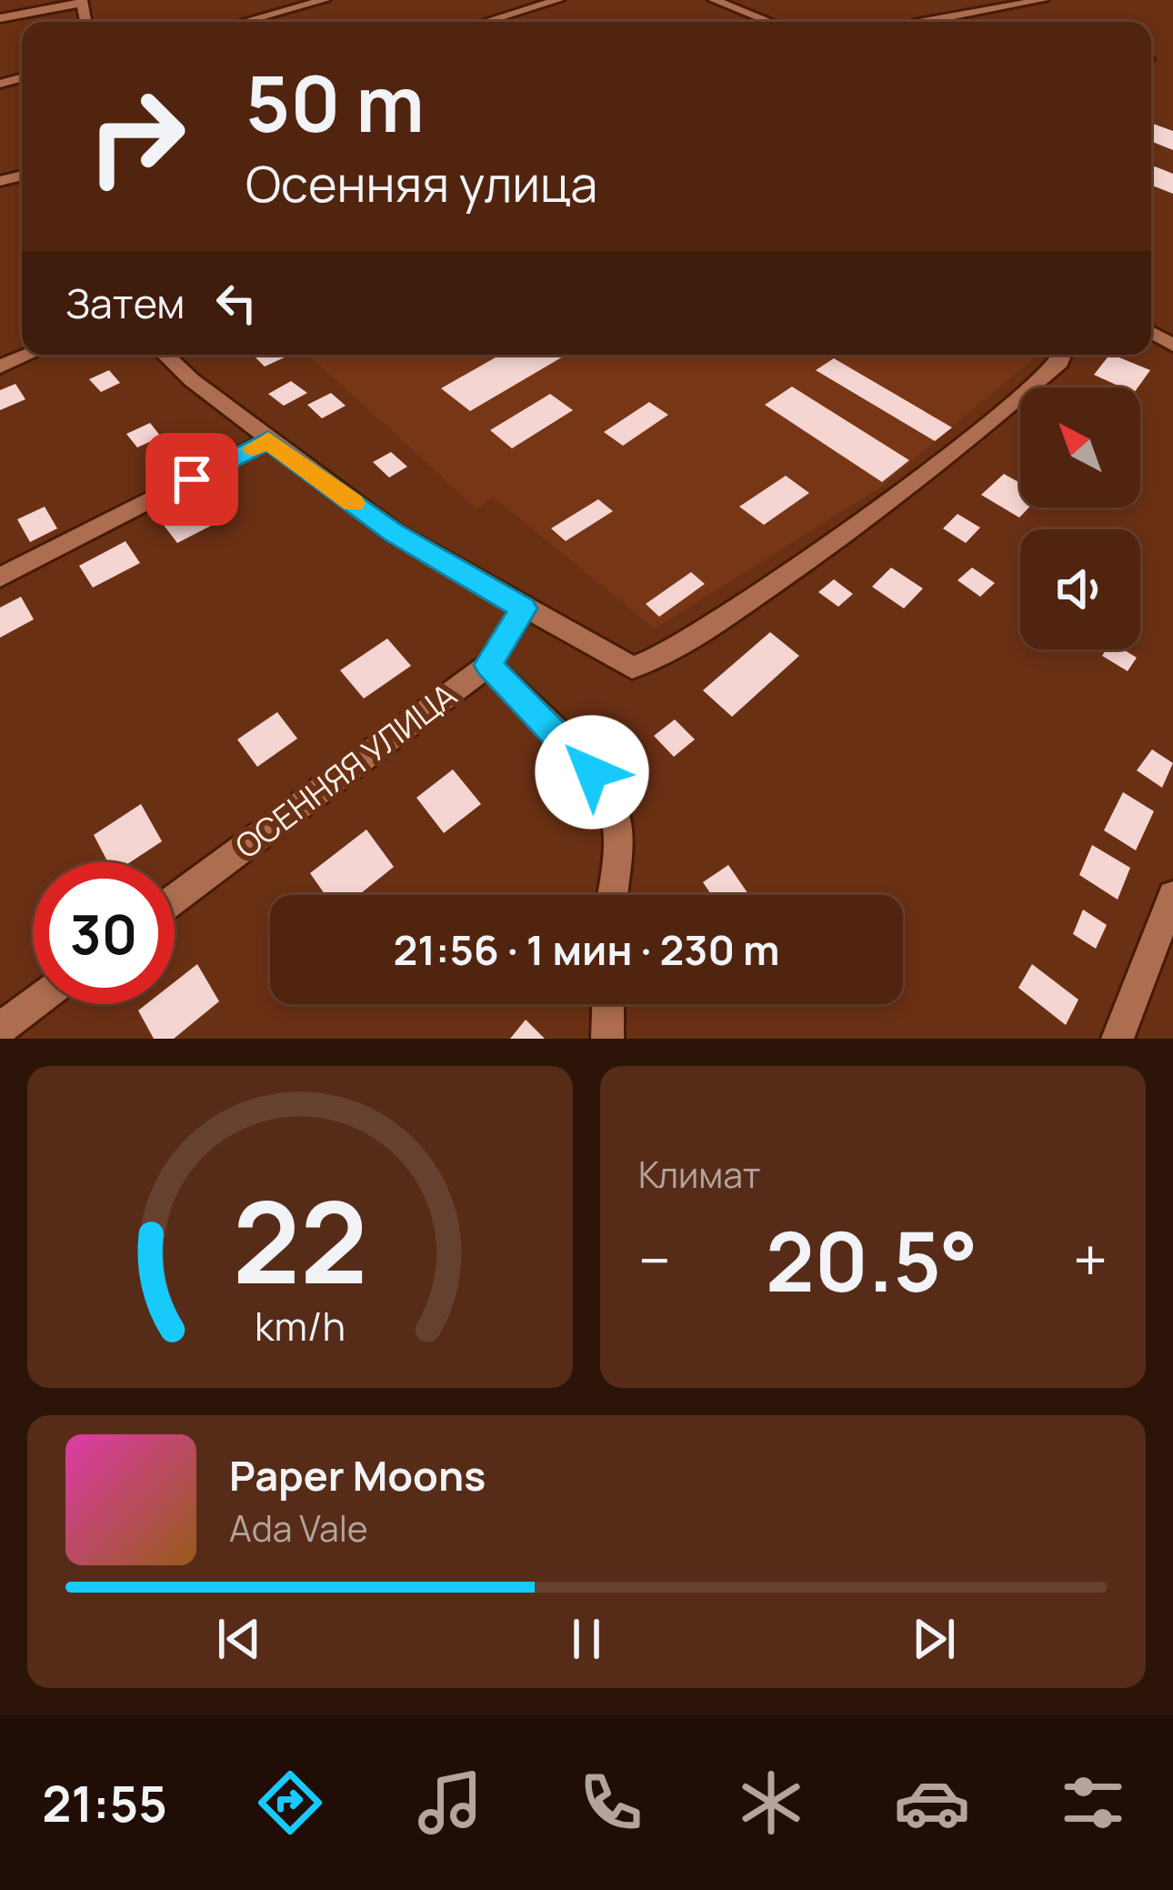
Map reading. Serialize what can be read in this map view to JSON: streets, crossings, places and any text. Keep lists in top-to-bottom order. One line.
{"streets":{"street":["ОСЕННЯЯ УЛИЦА"]},"north":"top left","page":{"turn":["50 m","Осенняя улица"],"then":"Затем","limit":"30","trip":"21:56 · 1 мин · 230 m","tile":"Климат","heat":["−","20.5°","+"],"song":["Paper Moons","Ada Vale"],"tabs":"21:55","gauge":["22","km/h"]}}
